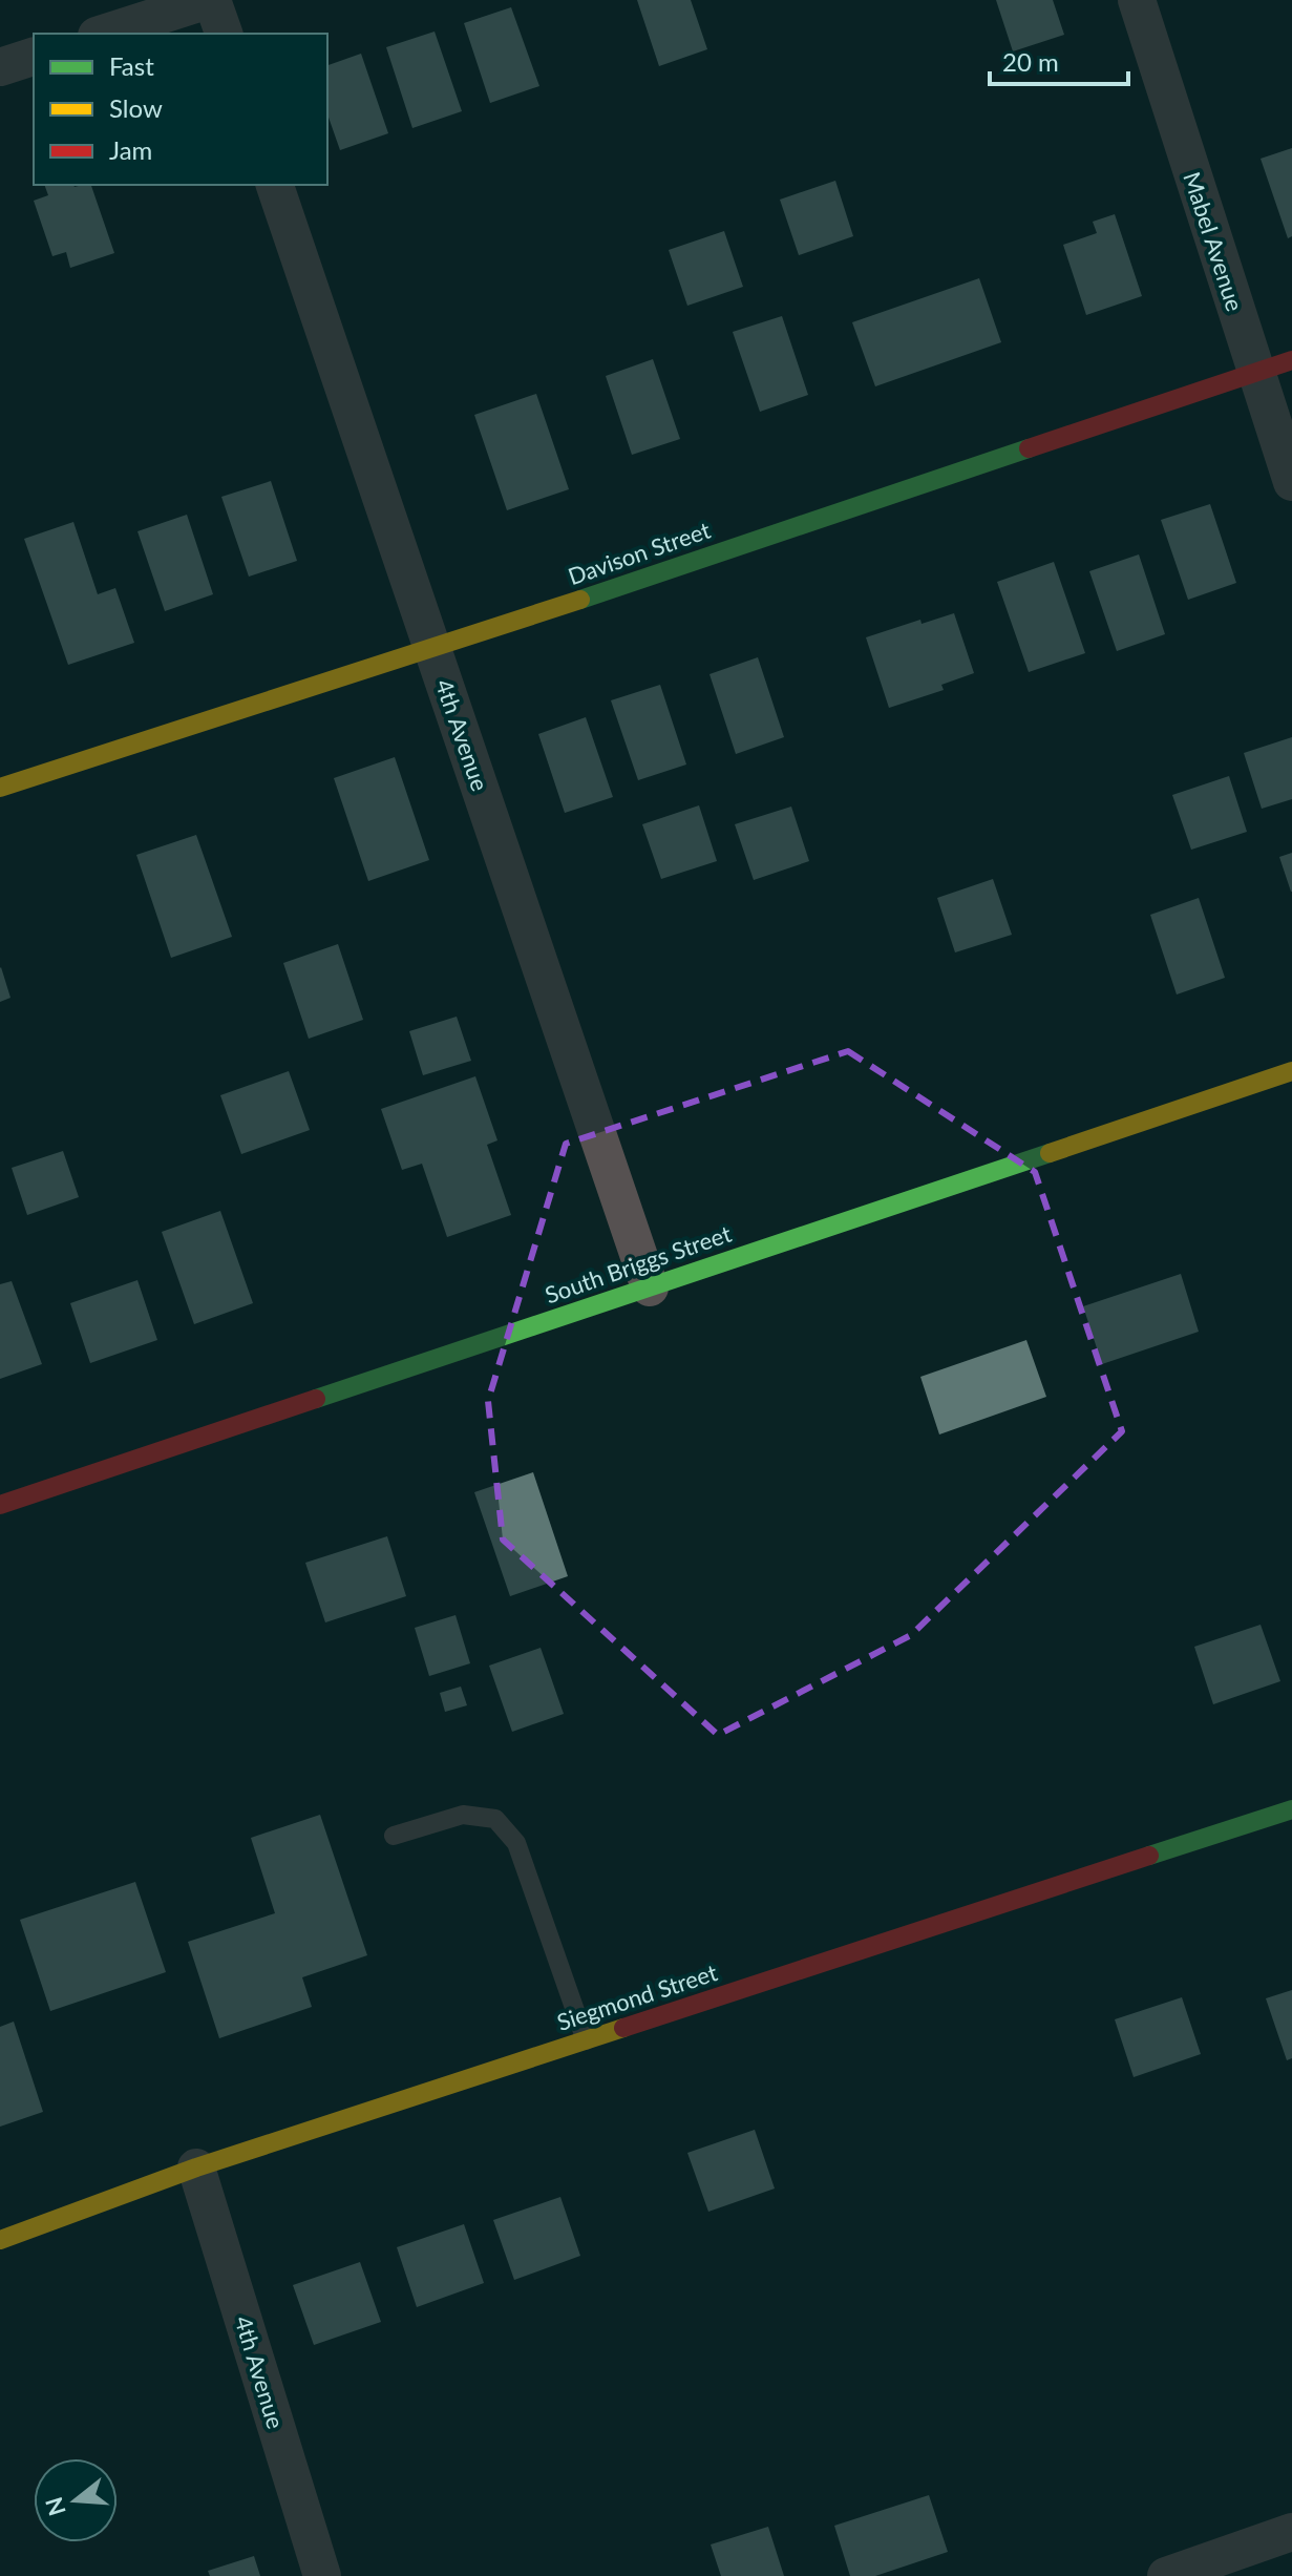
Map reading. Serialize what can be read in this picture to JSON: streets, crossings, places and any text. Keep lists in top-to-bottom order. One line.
{"streets":{"street":["Mabel Avenue","Davison Street","4th Avenue","South Briggs Street","Siegmond Street"]},"crossings":[["Mabel Avenue","Davison Street"],["Davison Street","4th Avenue"],["4th Avenue","South Briggs Street"],["4th Avenue","Siegmond Street"]],"legend":["Fast","Slow","Jam"],"scale_bar":"20 m","north":"left"}
